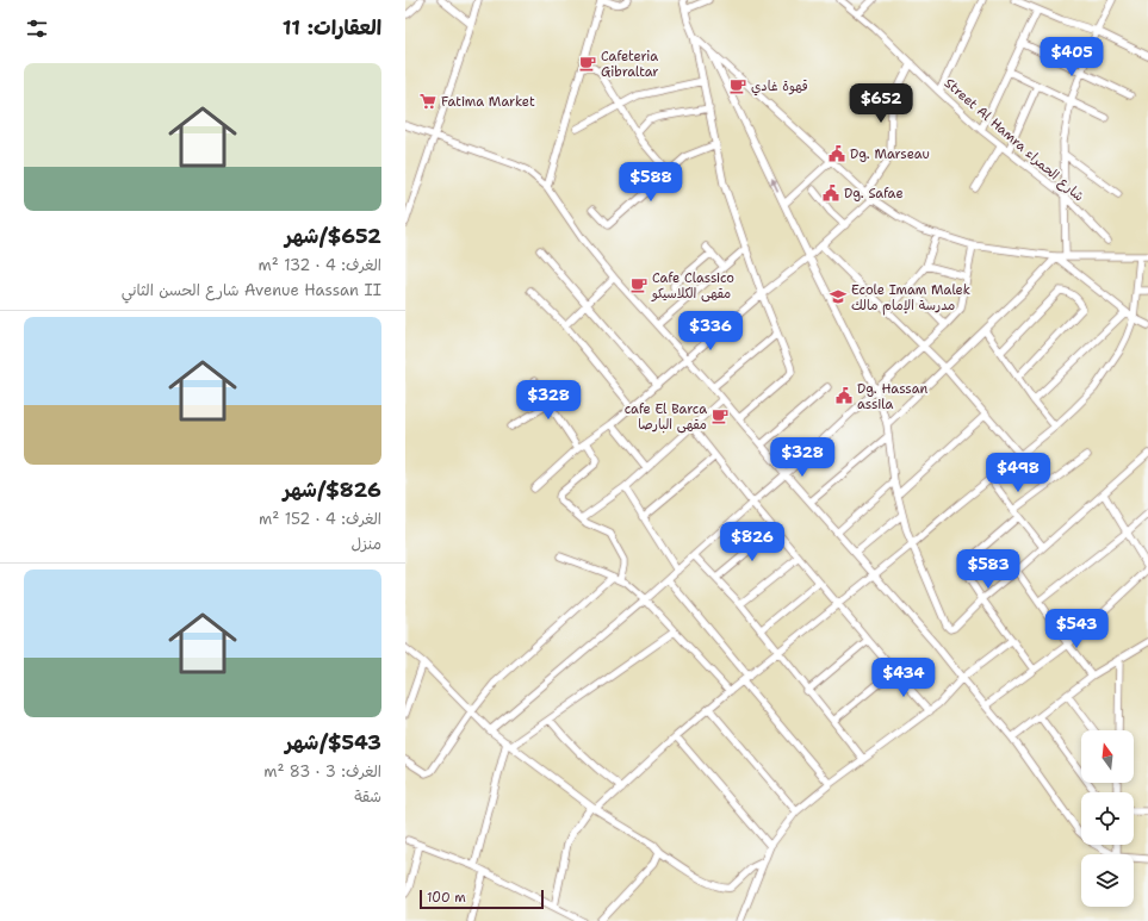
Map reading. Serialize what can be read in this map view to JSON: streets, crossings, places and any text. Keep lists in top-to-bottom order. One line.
{"streets":{"street":["Street Al Hamra شارع الحمراء"]},"places":{"cafe":["Cafeteria Gibraltar","قهوة غادي","Cafe Classico مقهى الكلاسيكو","cafe El Barca مقهى البارصا"],"supermarket":["Fatima Market"],"public building":["Dg. Marseau","Dg. Safae","Dg. Hassan assila"],"school or university":["Ecole Imam Malek مدرسة الإمام مالك"]},"scale_bar":"100 m","north":"top","page":{"heading":"العقارات: 11","price":["$405","$652","$588","$336","$328","$328","$498","$826","$583","$543","$434"],"list":[{"name":"$652/شهر","note":"الغرف: 4 · 132 m² · Avenue Hassan II شارع الحسن الثاني"},{"name":"$826/شهر","note":"الغرف: 4 · 152 m² · منزل"},{"name":"$543/شهر","note":"الغرف: 3 · 83 m² · شقة"}],"scale":"100 m"}}
